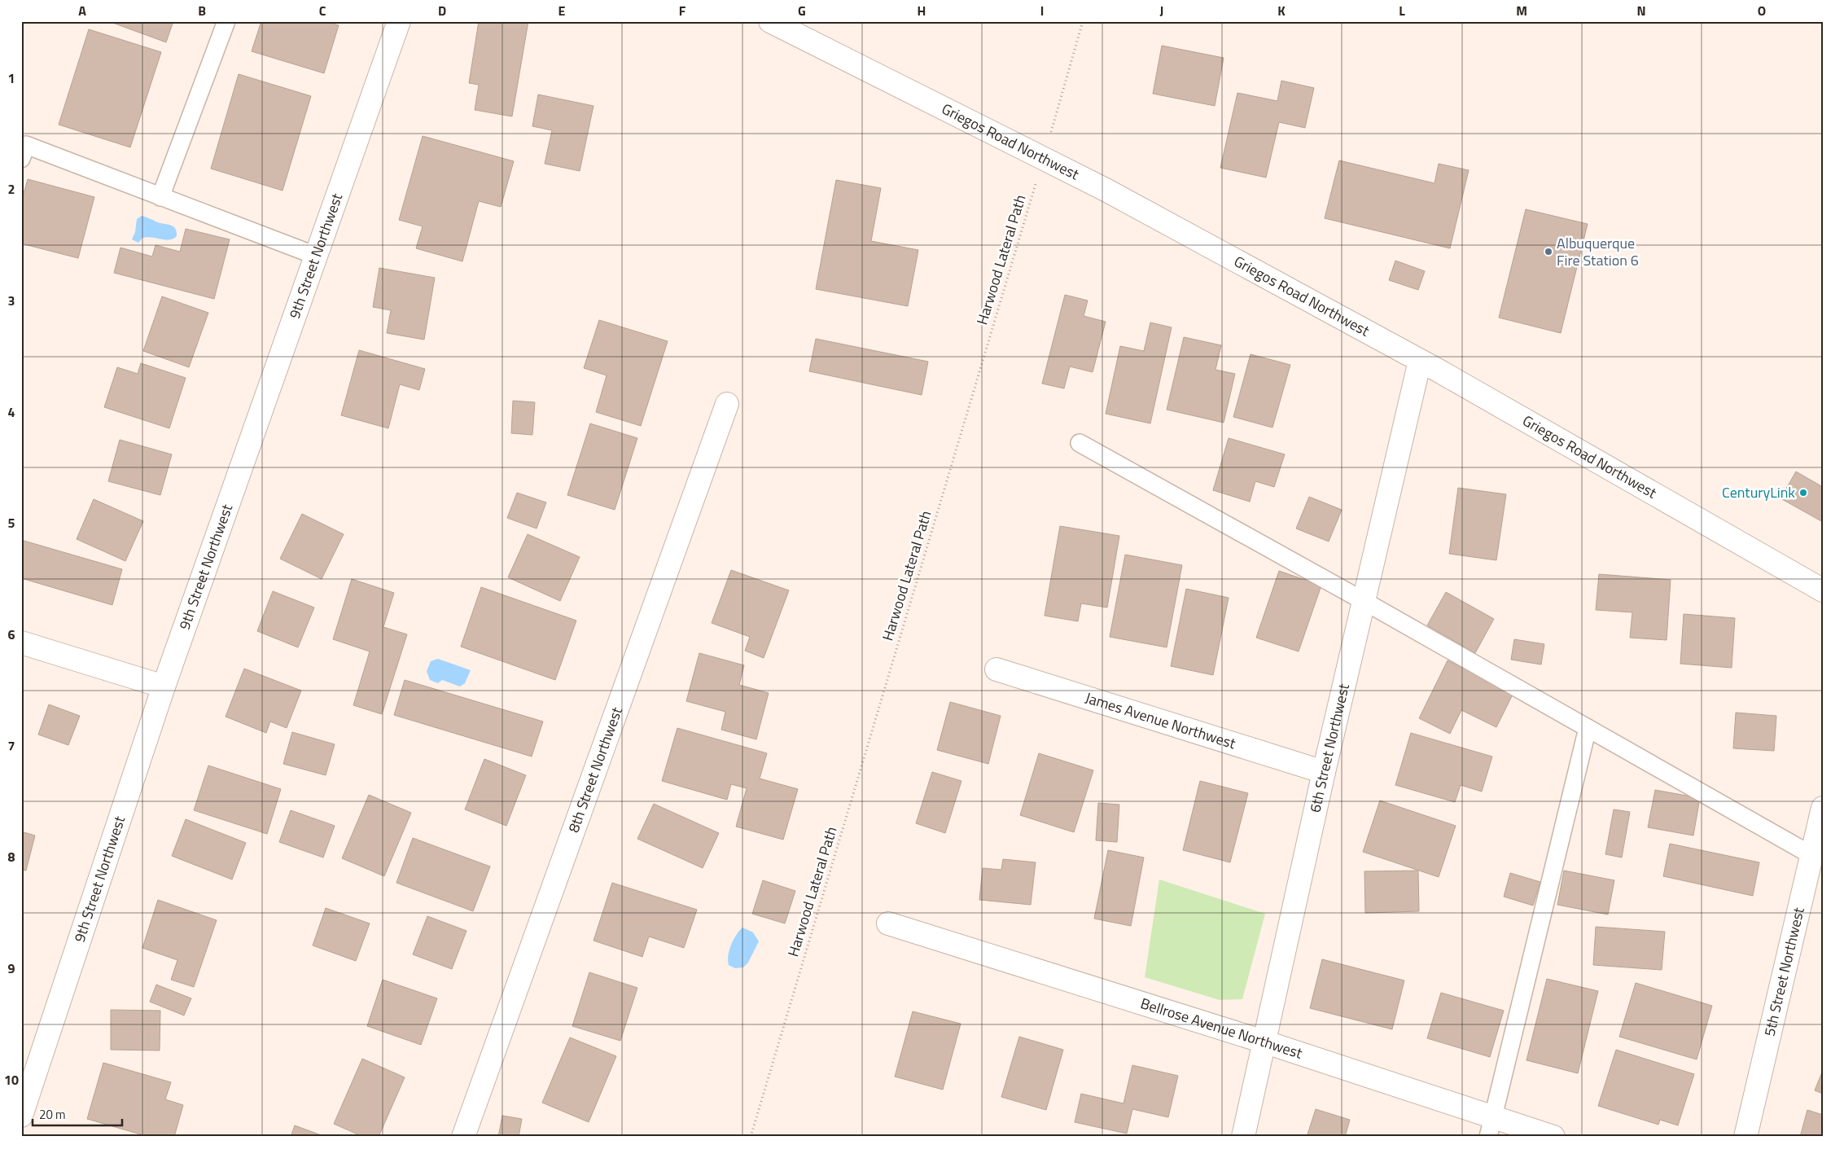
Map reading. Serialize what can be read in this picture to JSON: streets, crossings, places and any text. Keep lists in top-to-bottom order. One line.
{"streets":{"street":["Griegos Road Northwest","9th Street Northwest","James Avenue Northwest","6th Street Northwest","8th Street Northwest","5th Street Northwest","Bellrose Avenue Northwest"],"path":["Harwood Lateral Path"]},"crossings":[["Griegos Road Northwest","Harwood Lateral Path"],["Griegos Road Northwest","6th Street Northwest"],["James Avenue Northwest","6th Street Northwest"],["6th Street Northwest","Bellrose Avenue Northwest"]],"places":["Albuquerque Fire Station 6","CenturyLink"],"scale_bar":"20 m","grid":{"columns":["A","B","C","D","E","F","G","H","I","J","K","L","M","N","O"],"rows":["1","2","3","4","5","6","7","8","9","10"]}}
